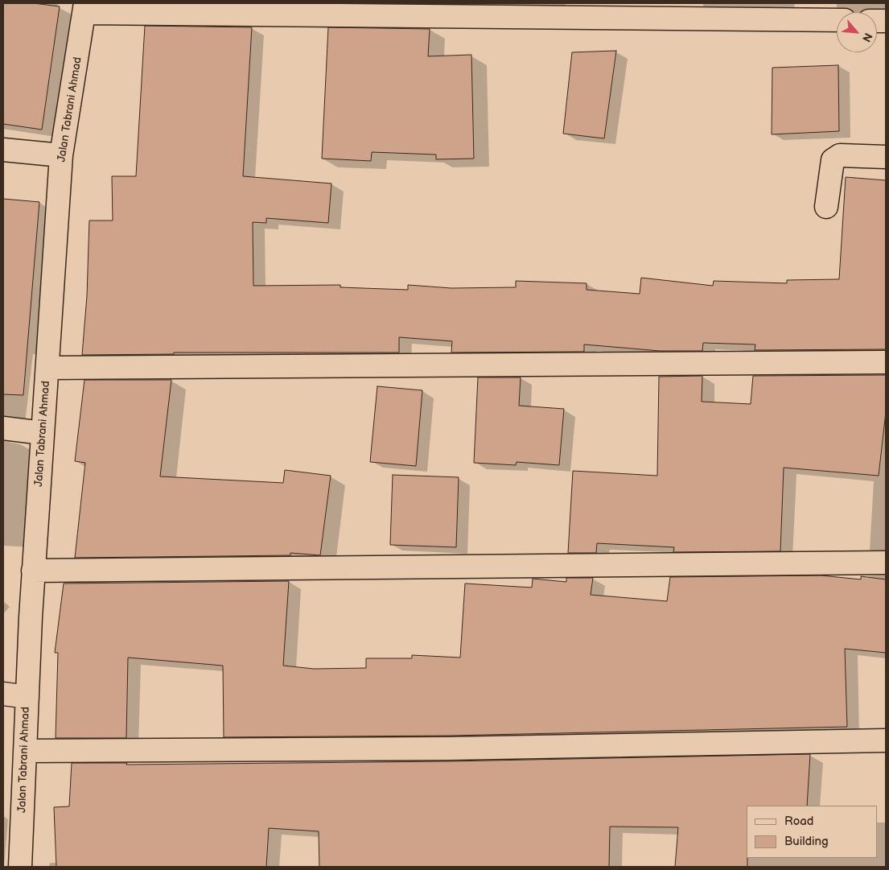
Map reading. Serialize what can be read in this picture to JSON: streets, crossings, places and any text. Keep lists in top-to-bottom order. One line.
{"streets":{"street":["Jalan Tabrani Ahmad"]},"legend":["Road","Building"],"north":"bottom right"}
